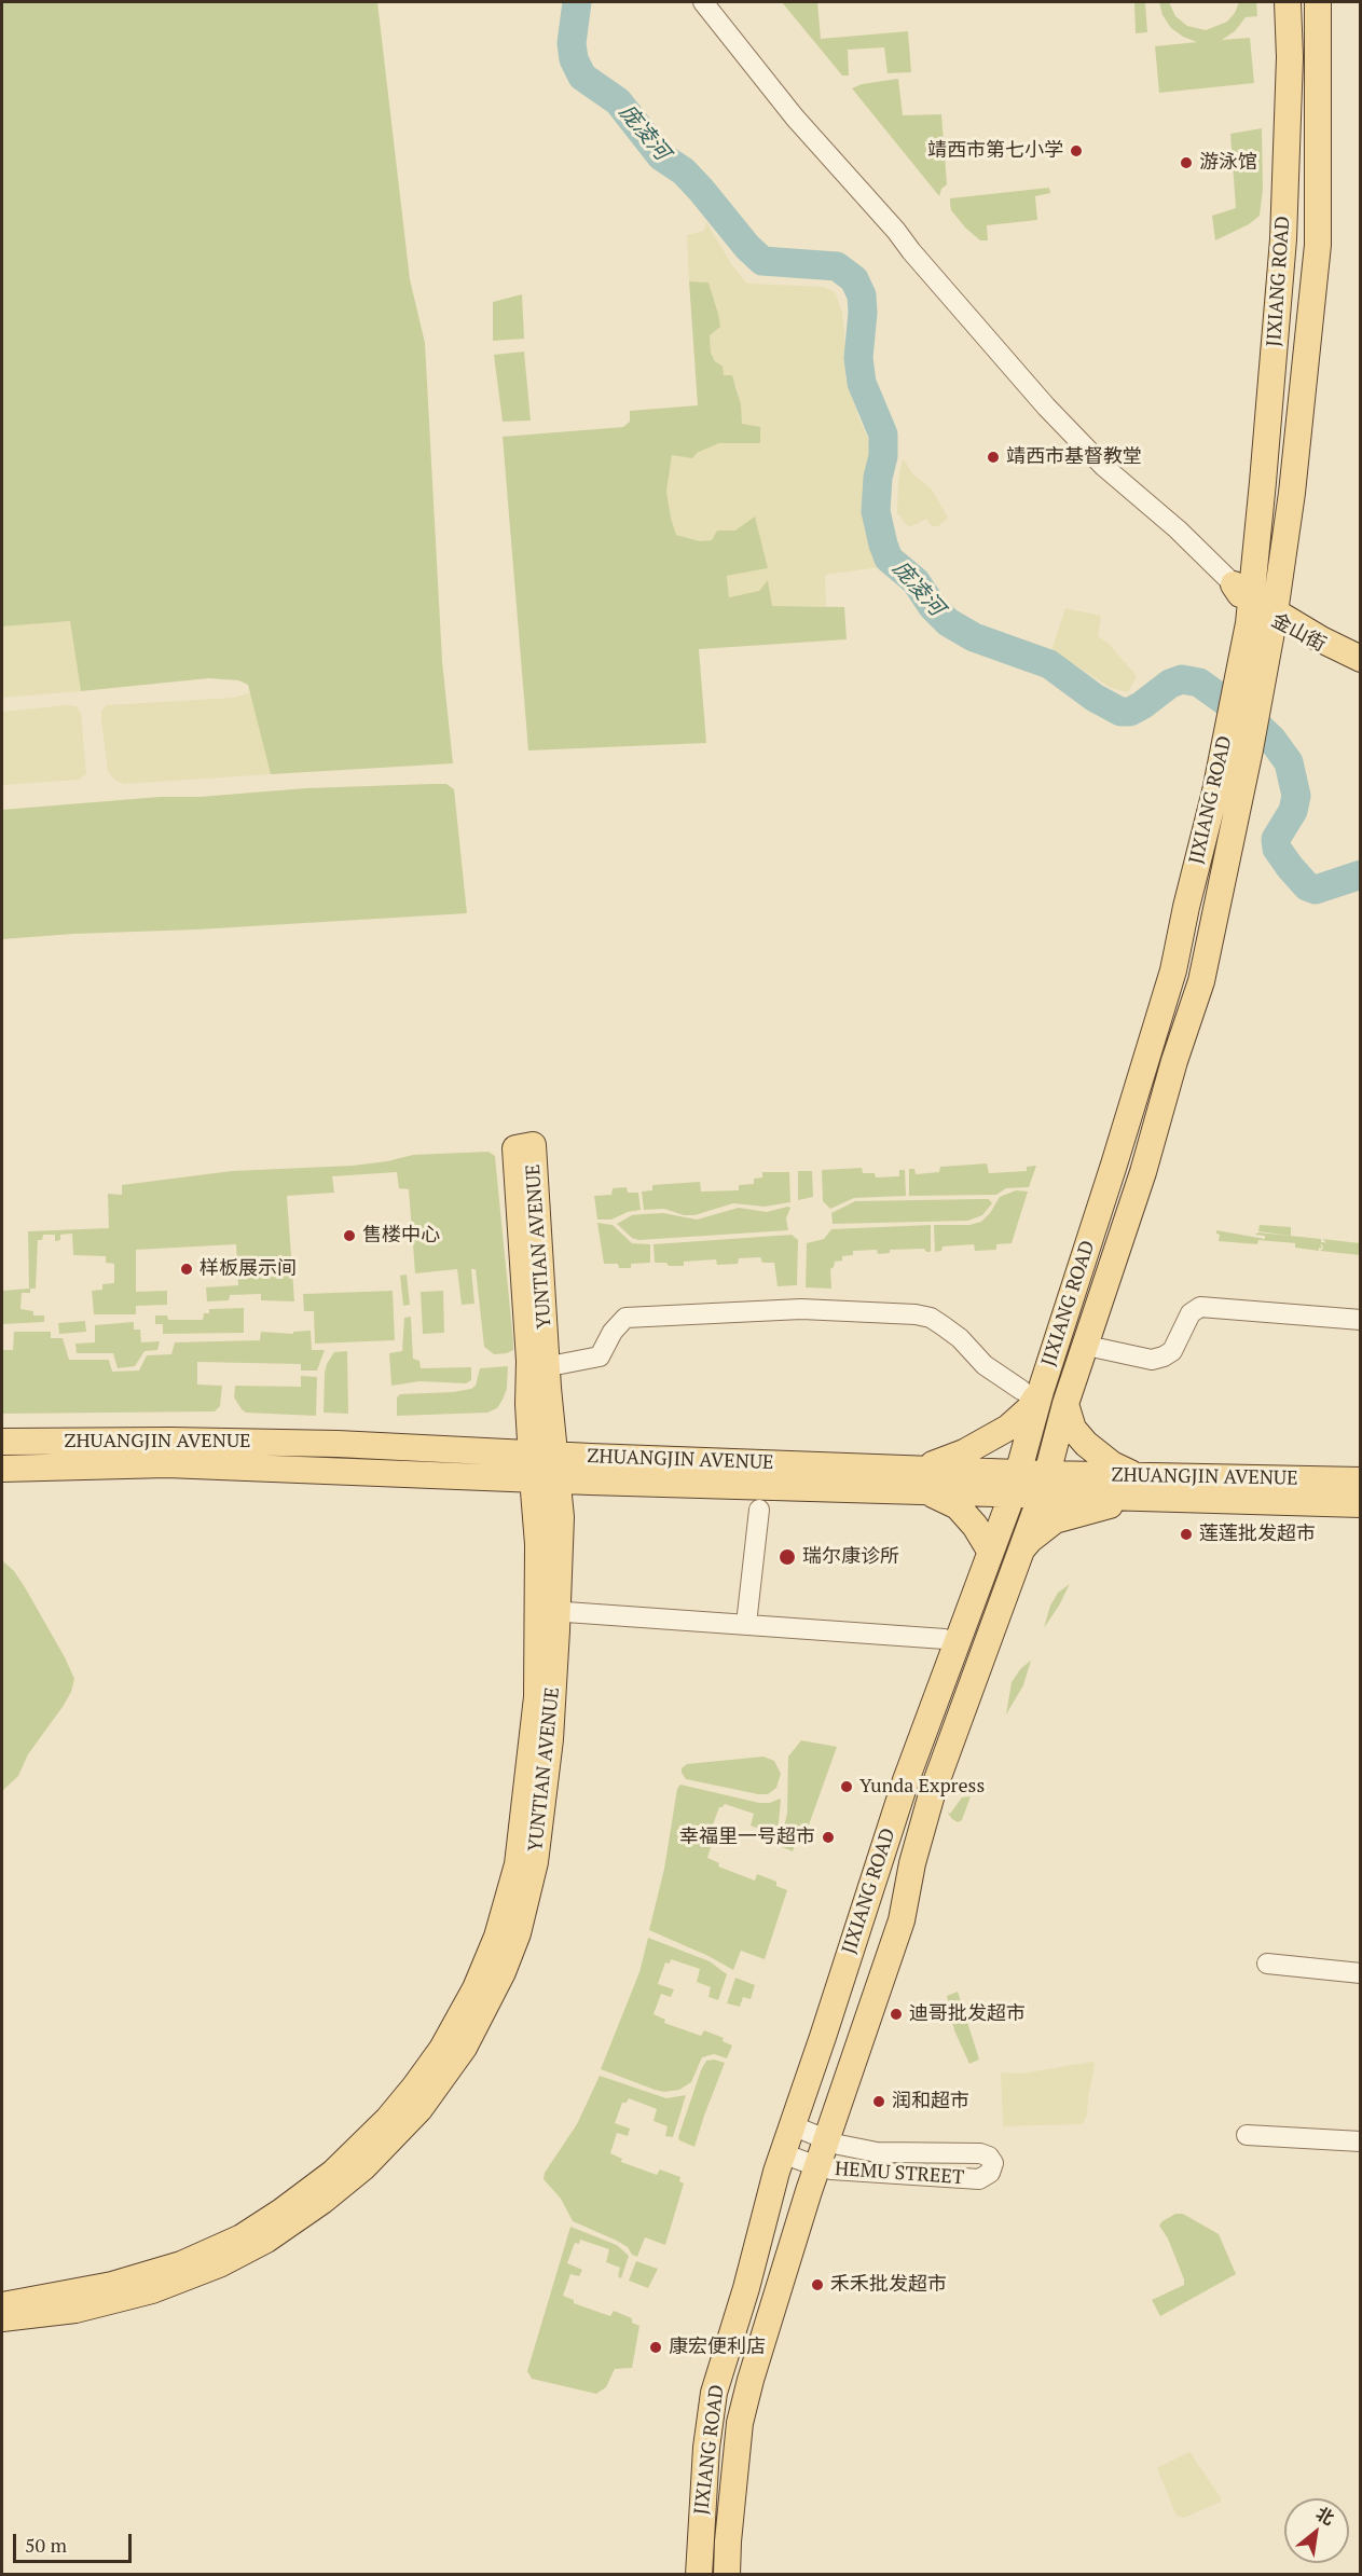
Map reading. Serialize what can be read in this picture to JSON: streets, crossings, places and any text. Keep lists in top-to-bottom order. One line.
{"streets":{"main road":["JIXIANG ROAD","金山街","YUNTIAN AVENUE","ZHUANGJIN AVENUE"],"street":["HEMU STREET"]},"crossings":[["JIXIANG ROAD","金山街"],["JIXIANG ROAD","ZHUANGJIN AVENUE"],["JIXIANG ROAD","HEMU STREET"],["YUNTIAN AVENUE","ZHUANGJIN AVENUE"]],"water":["庞凌河"],"places":["靖西市第七小学","游泳馆","靖西市基督教堂","售楼中心","样板展示间","莲莲批发超市","瑞尔康诊所","Yunda Express","幸福里一号超市","迪哥批发超市","润和超市","禾禾批发超市","康宏便利店"],"scale_bar":"50 m","north":"top right"}
